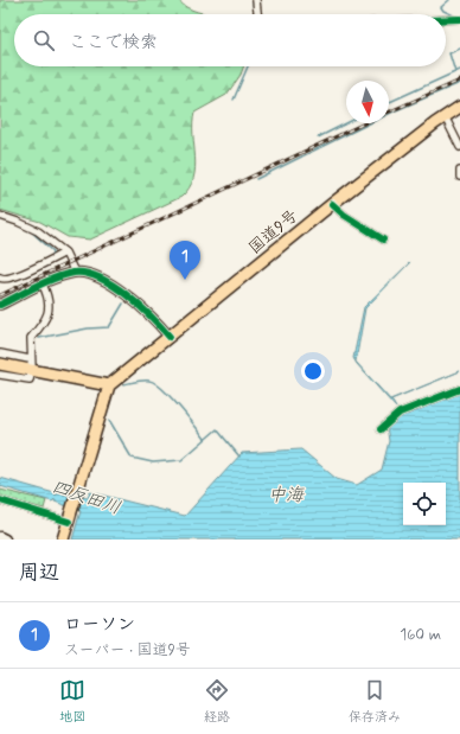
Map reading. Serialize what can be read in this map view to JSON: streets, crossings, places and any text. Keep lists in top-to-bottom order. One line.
{"streets":{"highway":["国道9号"]},"water":["中海","四反田川"],"north":"bottom","page":{"search":"ここで検索","pins":"1","heading":"周辺","list":[{"mark":"1","name":"ローソン","note":"スーパー · 国道9号","value":"160 m"}],"nav":["地図","経路","保存済み"]}}
